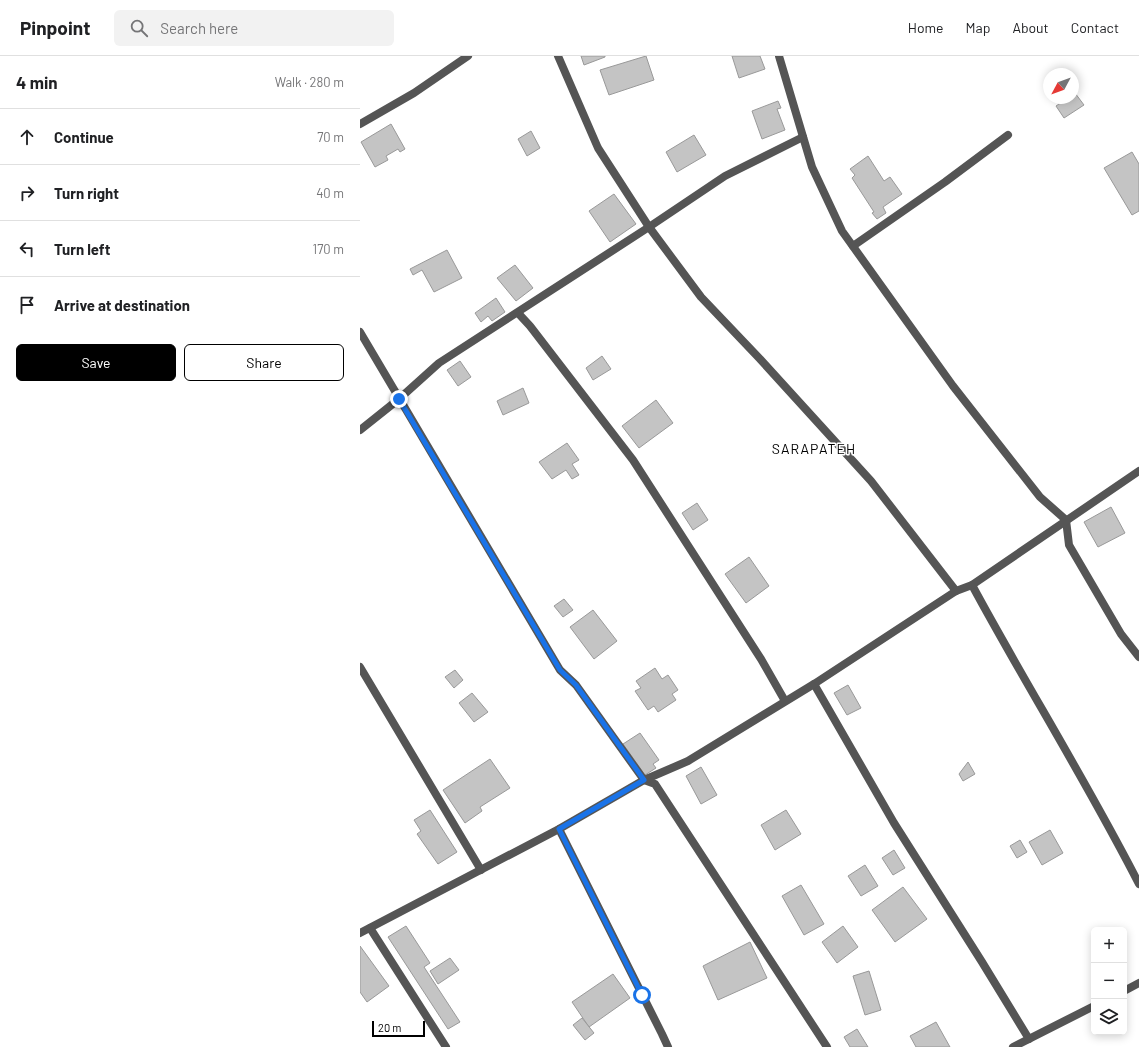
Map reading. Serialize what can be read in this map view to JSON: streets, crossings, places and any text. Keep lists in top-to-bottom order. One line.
{"districts":["SARAPATEH"],"scale_bar":"20 m","north":"bottom left","page":{"header":"Pinpoint","search":"Search here","nav":["Home","Map","About","Contact"],"heading":["4 min","Walk · 280 m"],"list":[["Continue","70 m"],["Turn right","40 m"],["Turn left","170 m"],"Arrive at destination"],"buttons":["Save","Share"],"map_buttons":["+","−"],"scale":"20 m"}}
